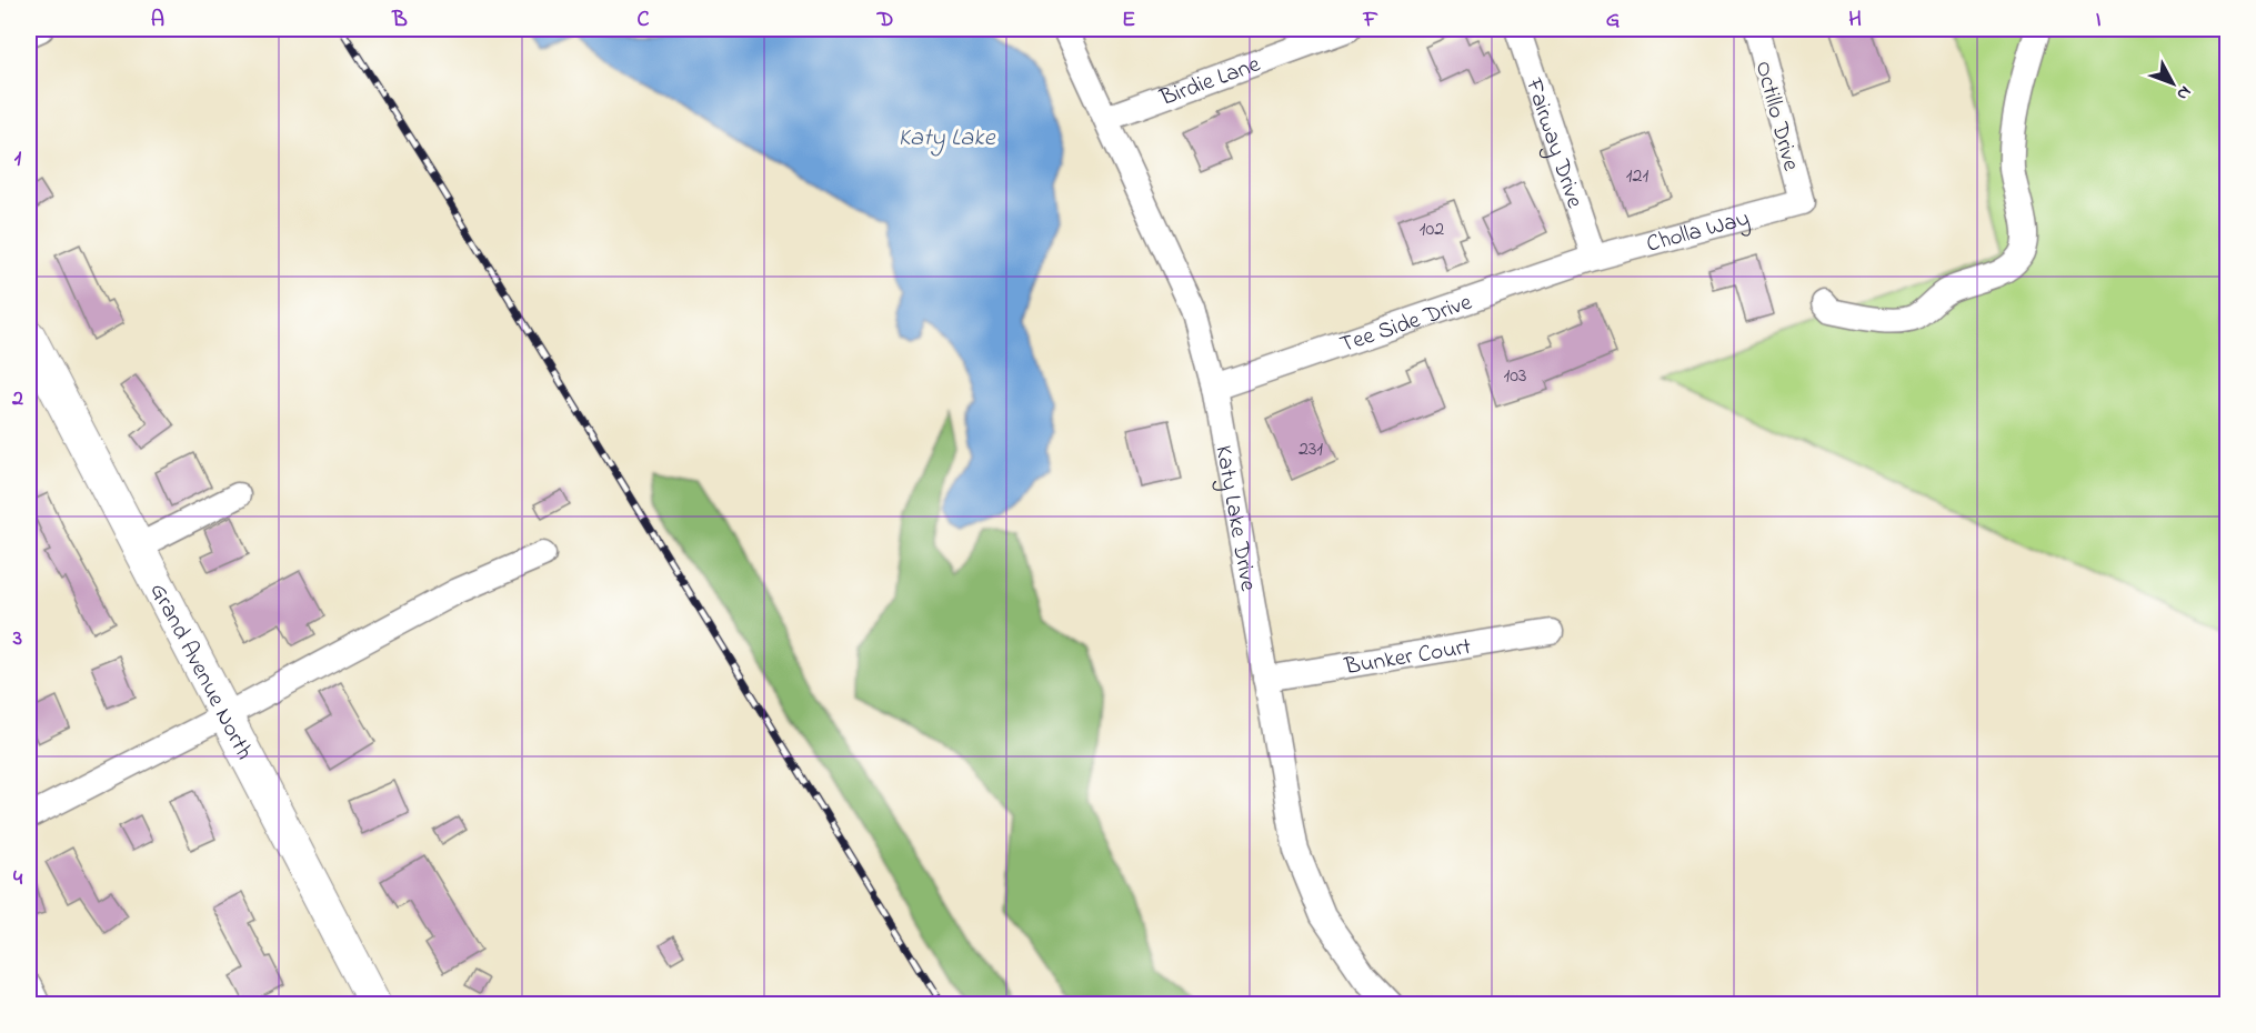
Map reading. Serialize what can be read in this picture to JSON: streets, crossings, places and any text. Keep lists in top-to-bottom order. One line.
{"streets":{"main road":["Grand Avenue North"],"street":["Birdie Lane","Octillo Drive","Fairway Drive","Cholla Way","Tee Side Drive","Katy Lake Drive","Bunker Court"]},"crossings":[["Birdie Lane","Katy Lake Drive"],["Octillo Drive","Cholla Way"],["Fairway Drive","Cholla Way"],["Fairway Drive","Tee Side Drive"],["Cholla Way","Tee Side Drive"],["Tee Side Drive","Katy Lake Drive"],["Katy Lake Drive","Bunker Court"]],"water":["Katy Lake"],"house_numbers":["121","102","103","231"],"north":"bottom right","grid":{"columns":["A","B","C","D","E","F","G","H","I"],"rows":["1","2","3","4"]}}
